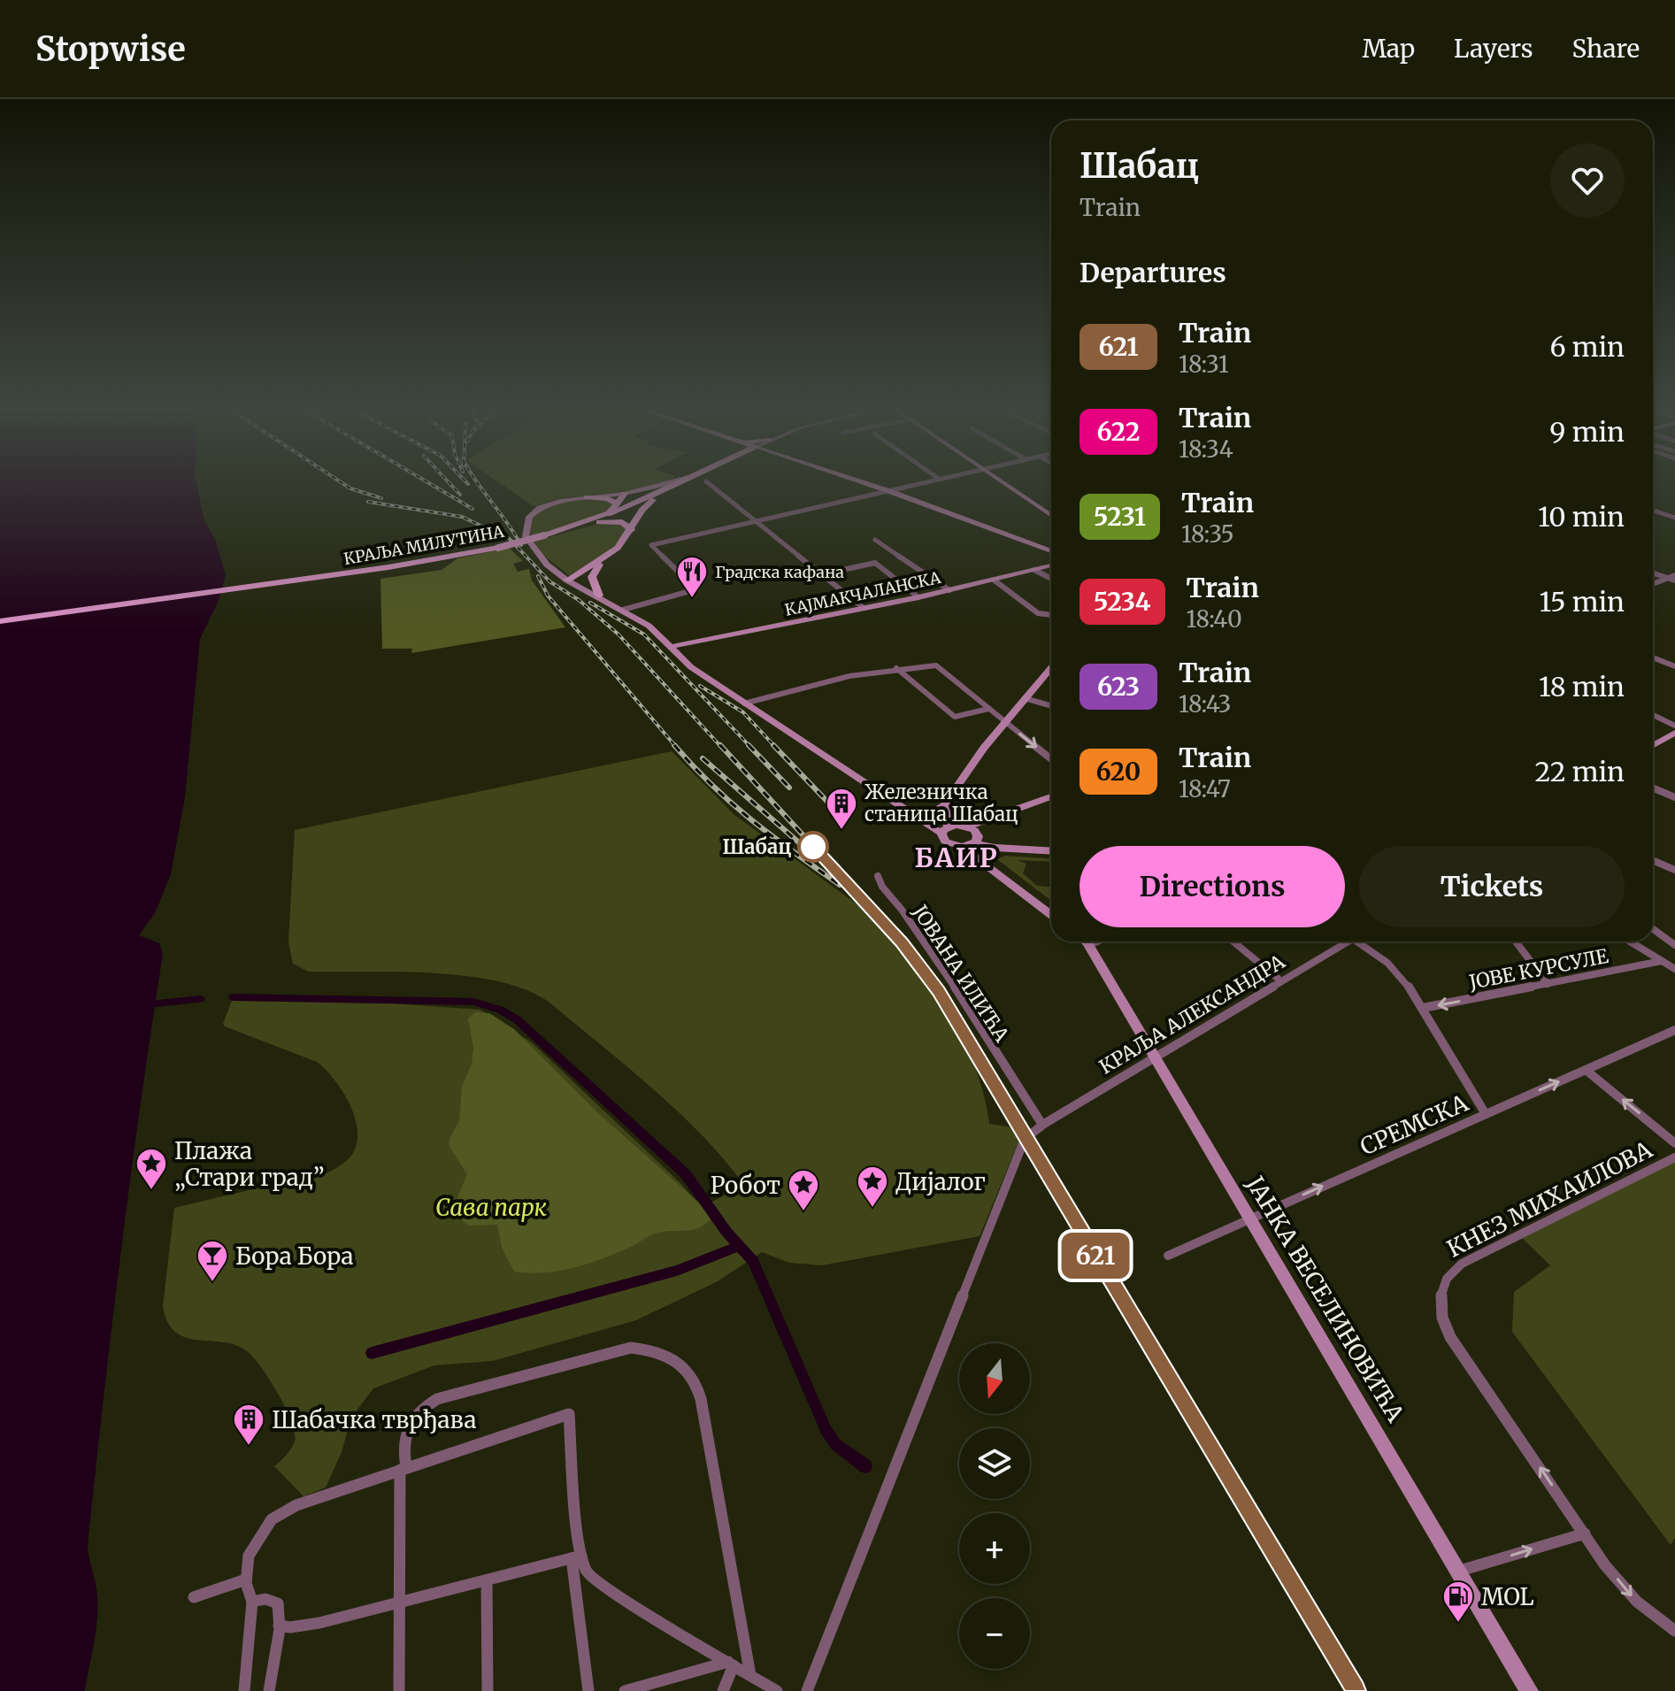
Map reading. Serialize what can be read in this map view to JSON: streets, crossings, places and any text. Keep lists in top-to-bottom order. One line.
{"streets":{"main road":["КРАЉА МИЛУТИНА","КАЈМАКЧАЛАНСКА","ЈАНКА ВЕСЕЛИНОВИЋА"],"street":["ЈОВЕ КУРСУЛЕ","ЈОВАНА ИЛИЋА","КРАЉА АЛЕКСАНДРА","СРЕМСКА","КНЕЗ МИХАИЛОВА"]},"crossings":[["ЈОВАНА ИЛИЋА","КРАЉА АЛЕКСАНДРА"],["КРАЉА АЛЕКСАНДРА","ЈАНКА ВЕСЕЛИНОВИЋА"],["СРЕМСКА","КНЕЗ МИХАИЛОВА"],["СРЕМСКА","ЈАНКА ВЕСЕЛИНОВИЋА"]],"one_way":["ЈОВЕ КУРСУЛЕ","СРЕМСКА"],"districts":["БАИР"],"parks":["Сава парк"],"places":{"restaurant":["Градска кафана"],"building":["Железничка станица Шабац","Шабачка тврђава"],"other":["Шабац"],"place":["Плажа „Стари град”","Дијалог","Робот"],"bar":["Бора Бора"],"fuel station":["MOL"]},"north":"bottom","page":{"header":"Stopwise","nav":["Map","Layers","Share"],"on_map":"621","heading":[["Шабац","Train"],"Departures"],"list":[{"mark":"621","name":"Train","note":"18:31","value":"6 min"},{"mark":"622","name":"Train","note":"18:34","value":"9 min"},{"mark":"5231","name":"Train","note":"18:35","value":"10 min"},{"mark":"5234","name":"Train","note":"18:40","value":"15 min"},{"mark":"623","name":"Train","note":"18:43","value":"18 min"},{"mark":"620","name":"Train","note":"18:47","value":"22 min"}],"buttons":["Directions","Tickets"],"map_buttons":["+","−"]}}
